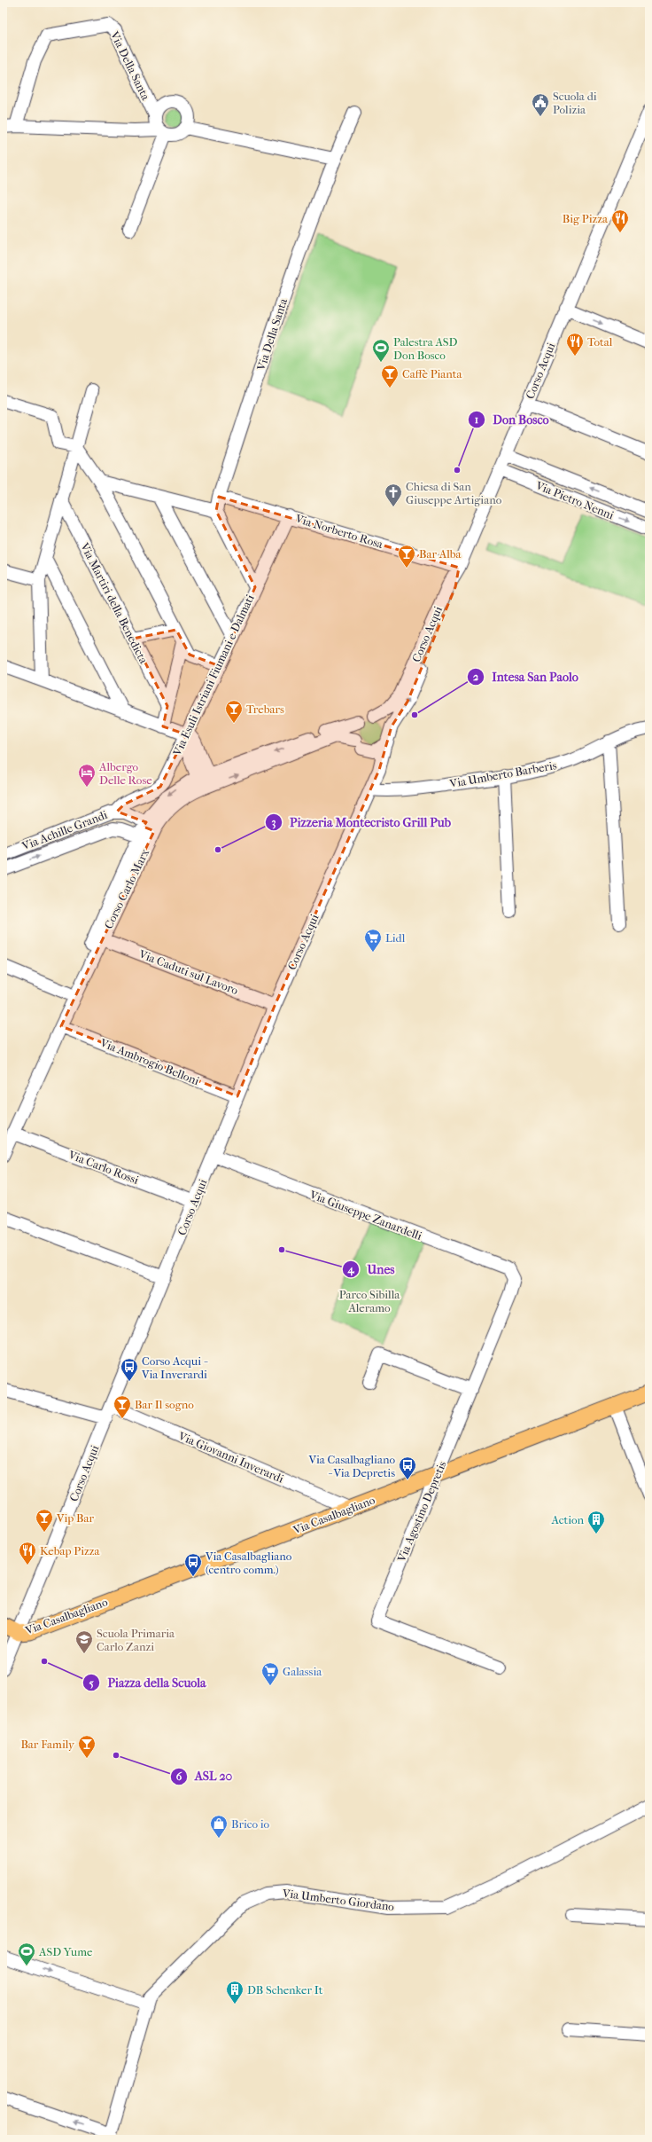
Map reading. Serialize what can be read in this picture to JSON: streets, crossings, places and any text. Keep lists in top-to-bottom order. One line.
{"streets":{"main road":["Via Casalbagliano"],"street":["Via Della Santa","Corso Acqui","Via Pietro Nenni","Via Norberto Rosa","Via Martiri della Benedicta","Via Esuli Istriani Fiumani e Dalmati","Via Umberto Barberis","Via Achille Grandi","Corso Carlo Marx","Via Caduti sul Lavoro","Via Ambrogio Belloni","Via Carlo Rossi","Via Giuseppe Zanardelli","Via Giovanni Inverardi","Via Agostino Depretis","Via Umberto Giordano"]},"crossings":[["Via Della Santa","Via Norberto Rosa"],["Corso Acqui","Via Pietro Nenni"],["Corso Acqui","Via Norberto Rosa"],["Corso Acqui","Via Umberto Barberis"],["Corso Acqui","Corso Carlo Marx"],["Corso Acqui","Via Caduti sul Lavoro"],["Corso Acqui","Via Ambrogio Belloni"],["Corso Acqui","Via Carlo Rossi"],["Corso Acqui","Via Giuseppe Zanardelli"],["Corso Acqui","Via Giovanni Inverardi"],["Corso Acqui","Via Casalbagliano"],["Via Norberto Rosa","Via Esuli Istriani Fiumani e Dalmati"],["Via Esuli Istriani Fiumani e Dalmati","Via Achille Grandi"],["Via Achille Grandi","Corso Carlo Marx"],["Corso Carlo Marx","Via Caduti sul Lavoro"],["Corso Carlo Marx","Via Ambrogio Belloni"],["Corso Carlo Marx","Via Carlo Rossi"],["Via Giuseppe Zanardelli","Via Agostino Depretis"],["Via Giovanni Inverardi","Via Casalbagliano"],["Via Agostino Depretis","Via Casalbagliano"]],"parks":["Parco Sibilla Aleramo"],"places":{"public building":["Scuola di Polizia"],"restaurant":["Big Pizza","Total","Kebap Pizza"],"sports":["Palestra ASD Don Bosco","ASD Yume"],"bar":["Caffè Pianta","Bar Alba","Trebars","Bar Il sogno","Vip Bar","Bar Family"],"other":["Don Bosco","Intesa San Paolo","Pizzeria Montecristo Grill Pub","Unes","Piazza della Scuola","ASL 20"],"church":["Chiesa di San Giuseppe Artigiano"],"hotel":["Albergo Delle Rose"],"supermarket":["Lidl","Galassia"],"bus stop":["Corso Acqui - Via Inverardi","Via Casalbagliano - Via Depretis","Via Casalbagliano (centro comm.)"],"building":["Action","DB Schenker It"],"school or university":["Scuola Primaria Carlo Zanzi"],"shop":["Brico io"]}}
